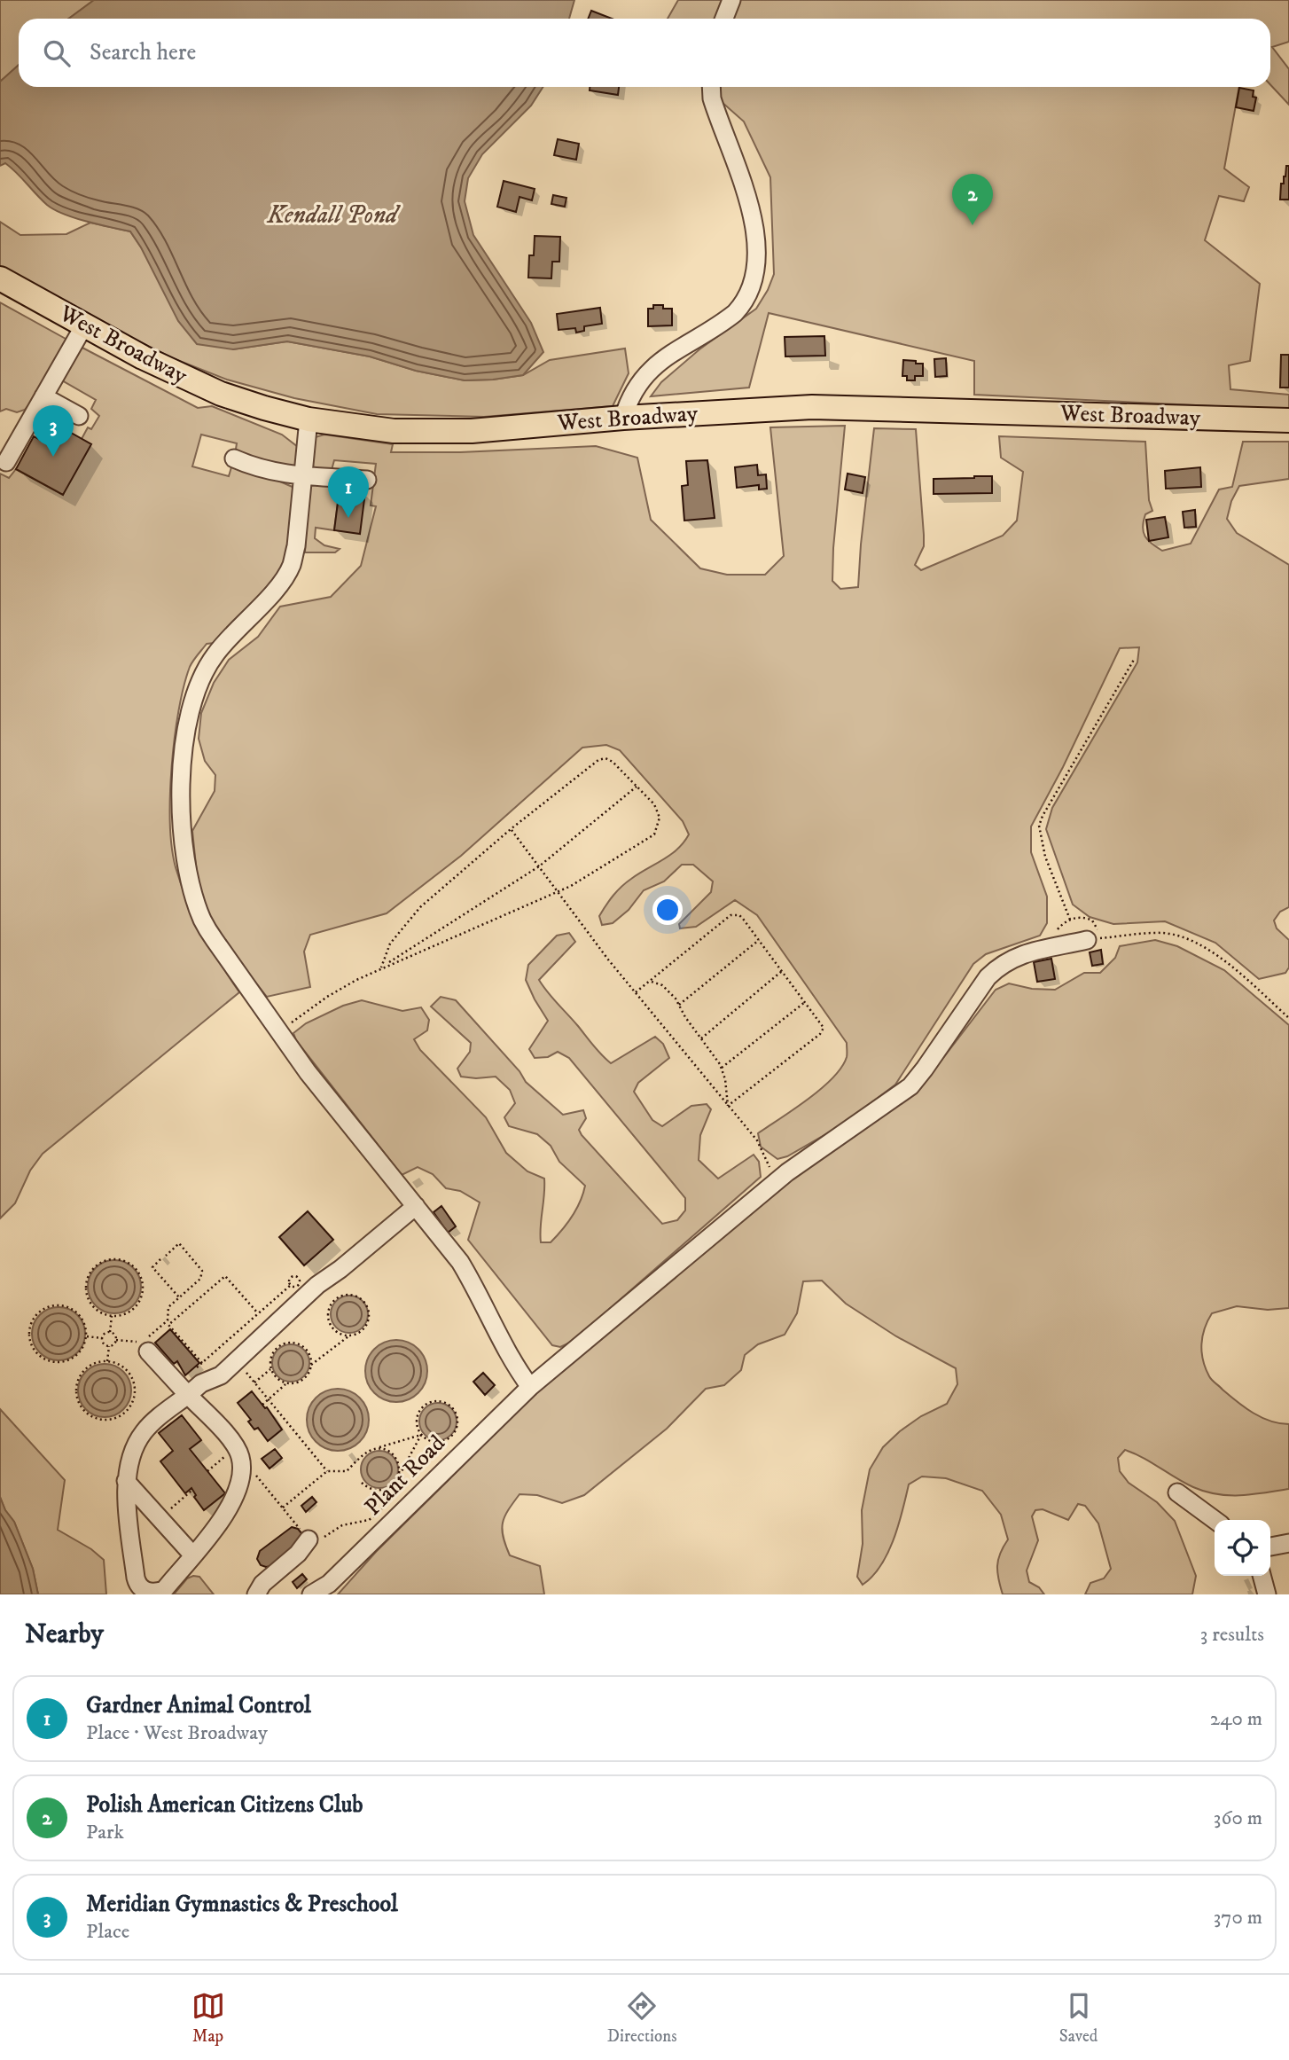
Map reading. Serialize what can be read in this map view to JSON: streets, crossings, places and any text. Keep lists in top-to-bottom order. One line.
{"streets":{"main road":["West Broadway"],"street":["Plant Road"]},"water":["Kendall Pond"],"page":{"search":"Search here","pins":["2","3","1"],"heading":["Nearby","3 results"],"list":[{"mark":"1","name":"Gardner Animal Control","note":"Place · West Broadway","value":"240 m"},{"mark":"2","name":"Polish American Citizens Club","note":"Park","value":"360 m"},{"mark":"3","name":"Meridian Gymnastics & Preschool","note":"Place","value":"370 m"}],"nav":["Map","Directions","Saved"]}}
